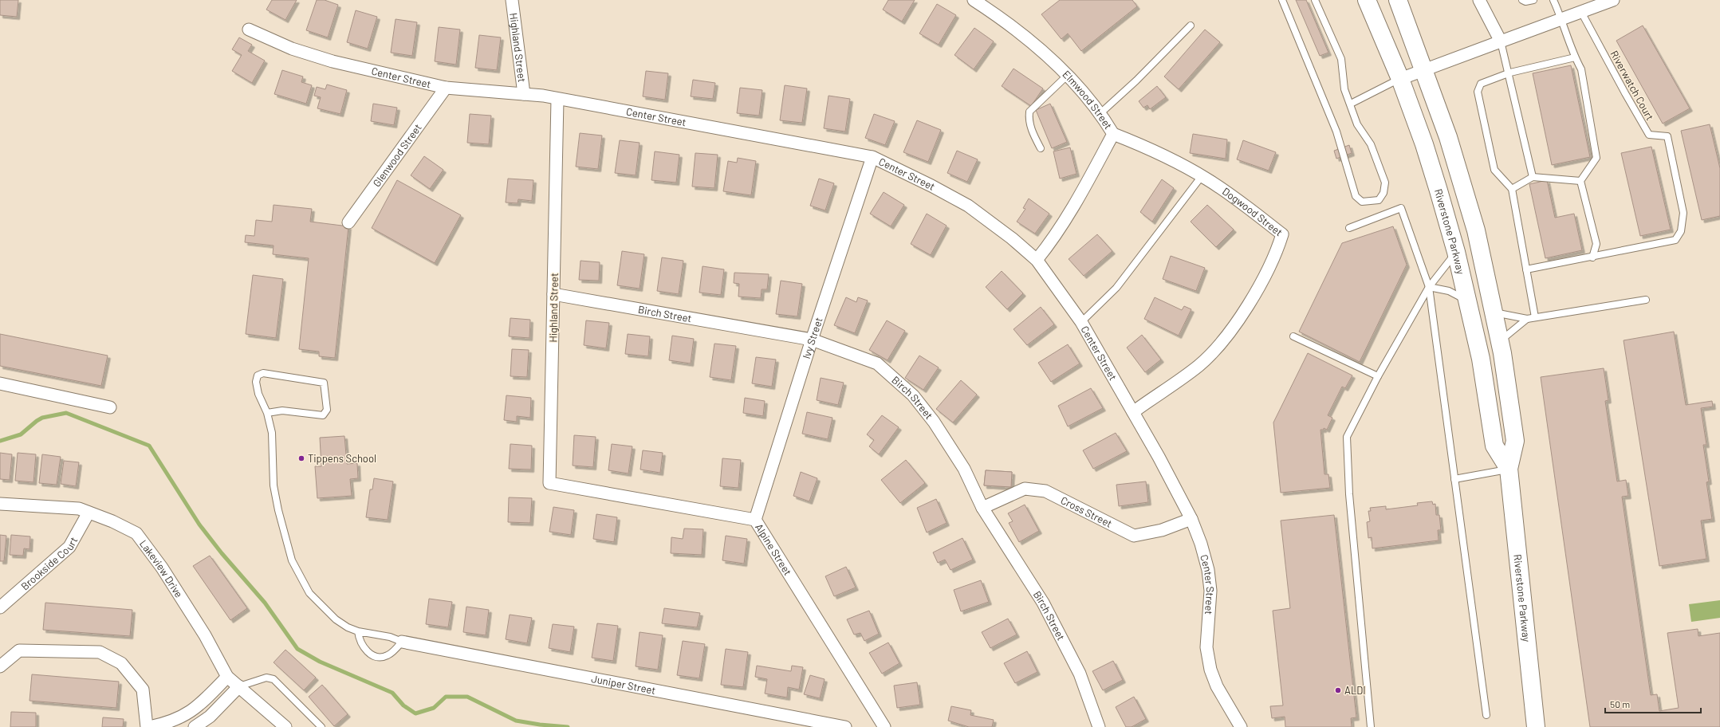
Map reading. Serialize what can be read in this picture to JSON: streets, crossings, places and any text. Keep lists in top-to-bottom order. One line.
{"streets":{"main road":["Riverstone Parkway"],"street":["Highland Street","Center Street","Elmwood Street","Glenwood Street","Dogwood Street","Birch Street","Ivy Street","Cross Street","Alpine Street","Brookside Court","Lakeview Drive","Juniper Street"],"lane":["Riverwatch Court"]},"crossings":[["Highland Street","Center Street"],["Highland Street","Birch Street"],["Highland Street","Alpine Street"],["Center Street","Elmwood Street"],["Center Street","Glenwood Street"],["Center Street","Dogwood Street"],["Center Street","Ivy Street"],["Center Street","Cross Street"],["Elmwood Street","Dogwood Street"],["Birch Street","Ivy Street"],["Birch Street","Cross Street"],["Ivy Street","Alpine Street"],["Brookside Court","Lakeview Drive"]],"places":["Tippens School","ALDI"],"scale_bar":"50 m"}
